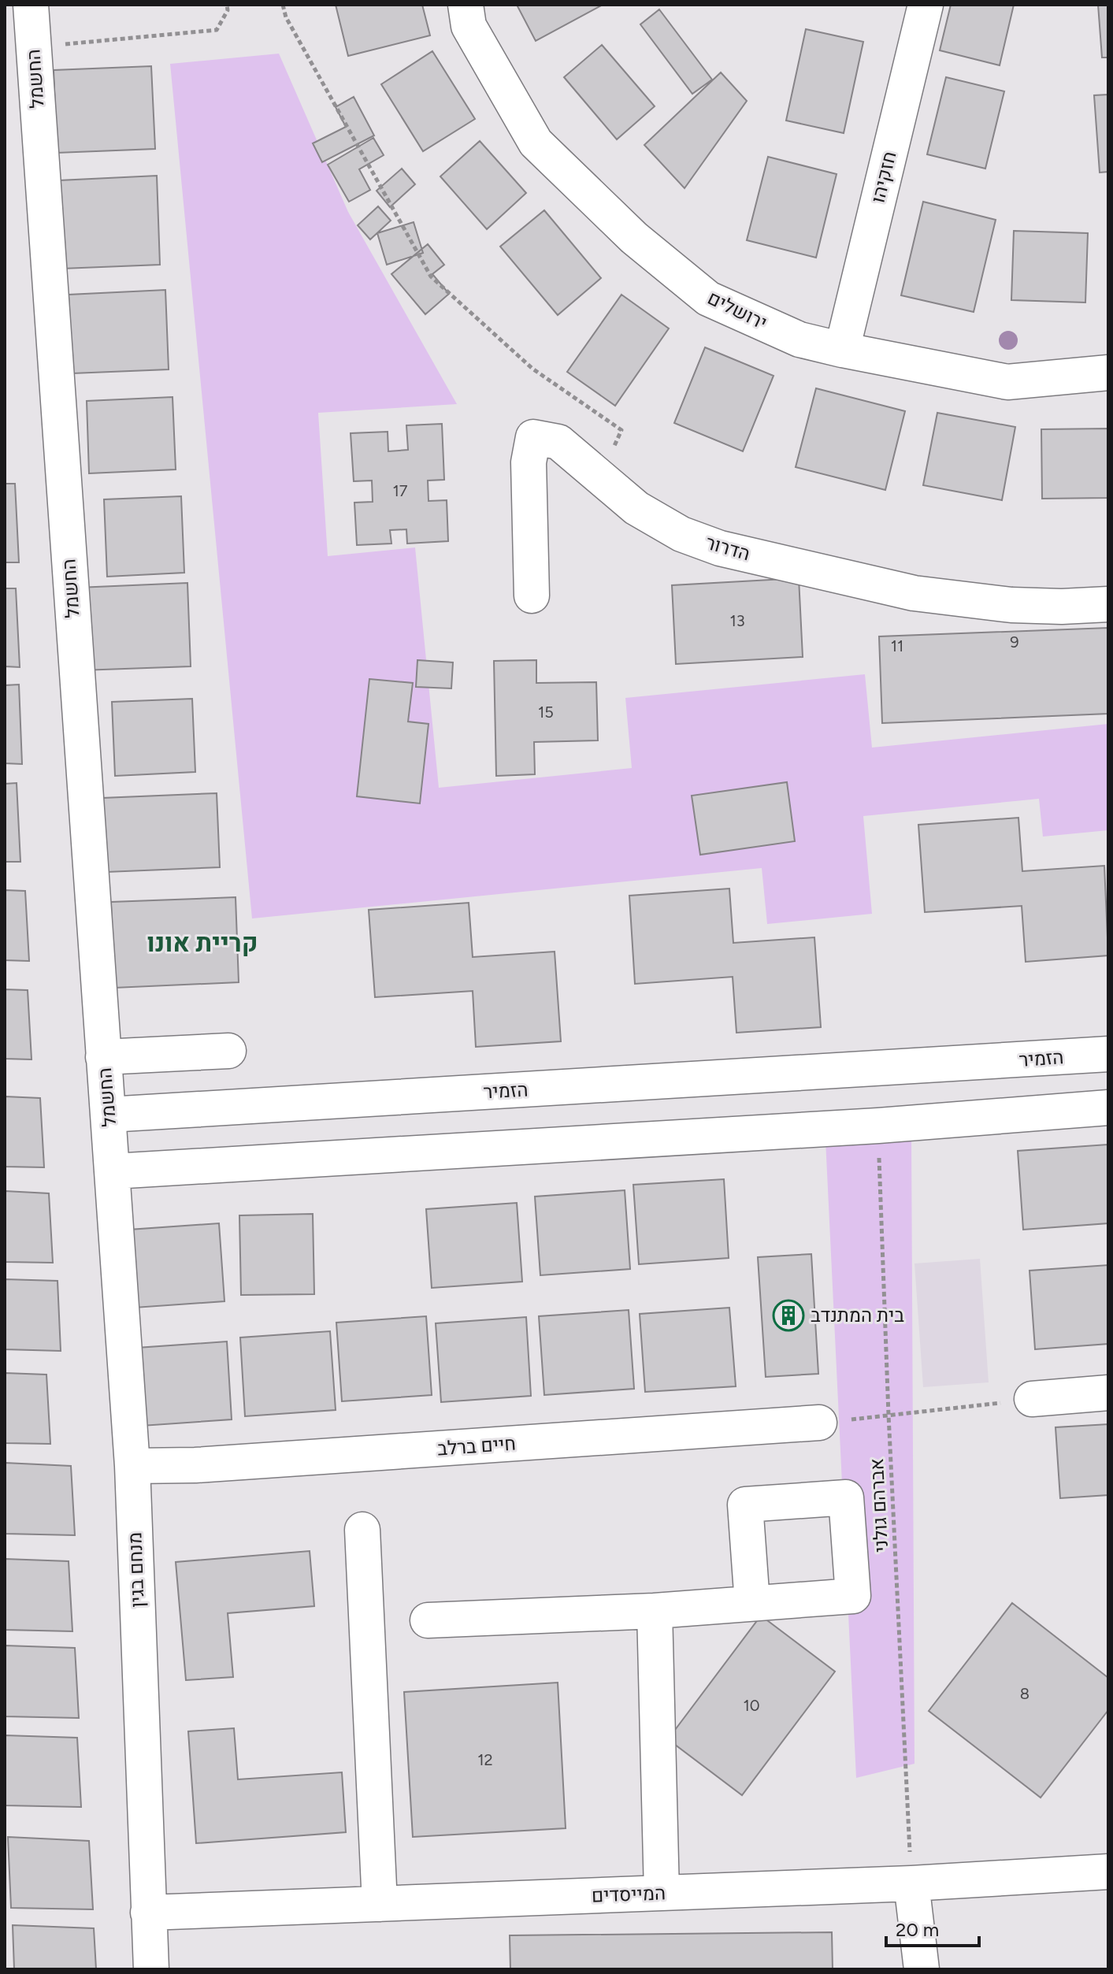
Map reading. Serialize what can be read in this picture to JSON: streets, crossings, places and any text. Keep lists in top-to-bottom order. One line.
{"streets":{"street":["החשמל","חזקיהו","ירושלים","הדרור","הזמיר","חיים ברלב","מנחם בגין","המייסדים"],"path":["אברהם גולני"]},"crossings":[["החשמל","הזמיר"],["החשמל","מנחם בגין"],["חזקיהו","ירושלים"],["חיים ברלב","מנחם בגין"],["אברהם גולני","המייסדים"],["מנחם בגין","המייסדים"]],"districts":["קריית אונו"],"places":{"building":["בית המתנדב"]},"house_numbers":["17","13","9","11","15","8","10","12"],"scale_bar":"20 m"}
